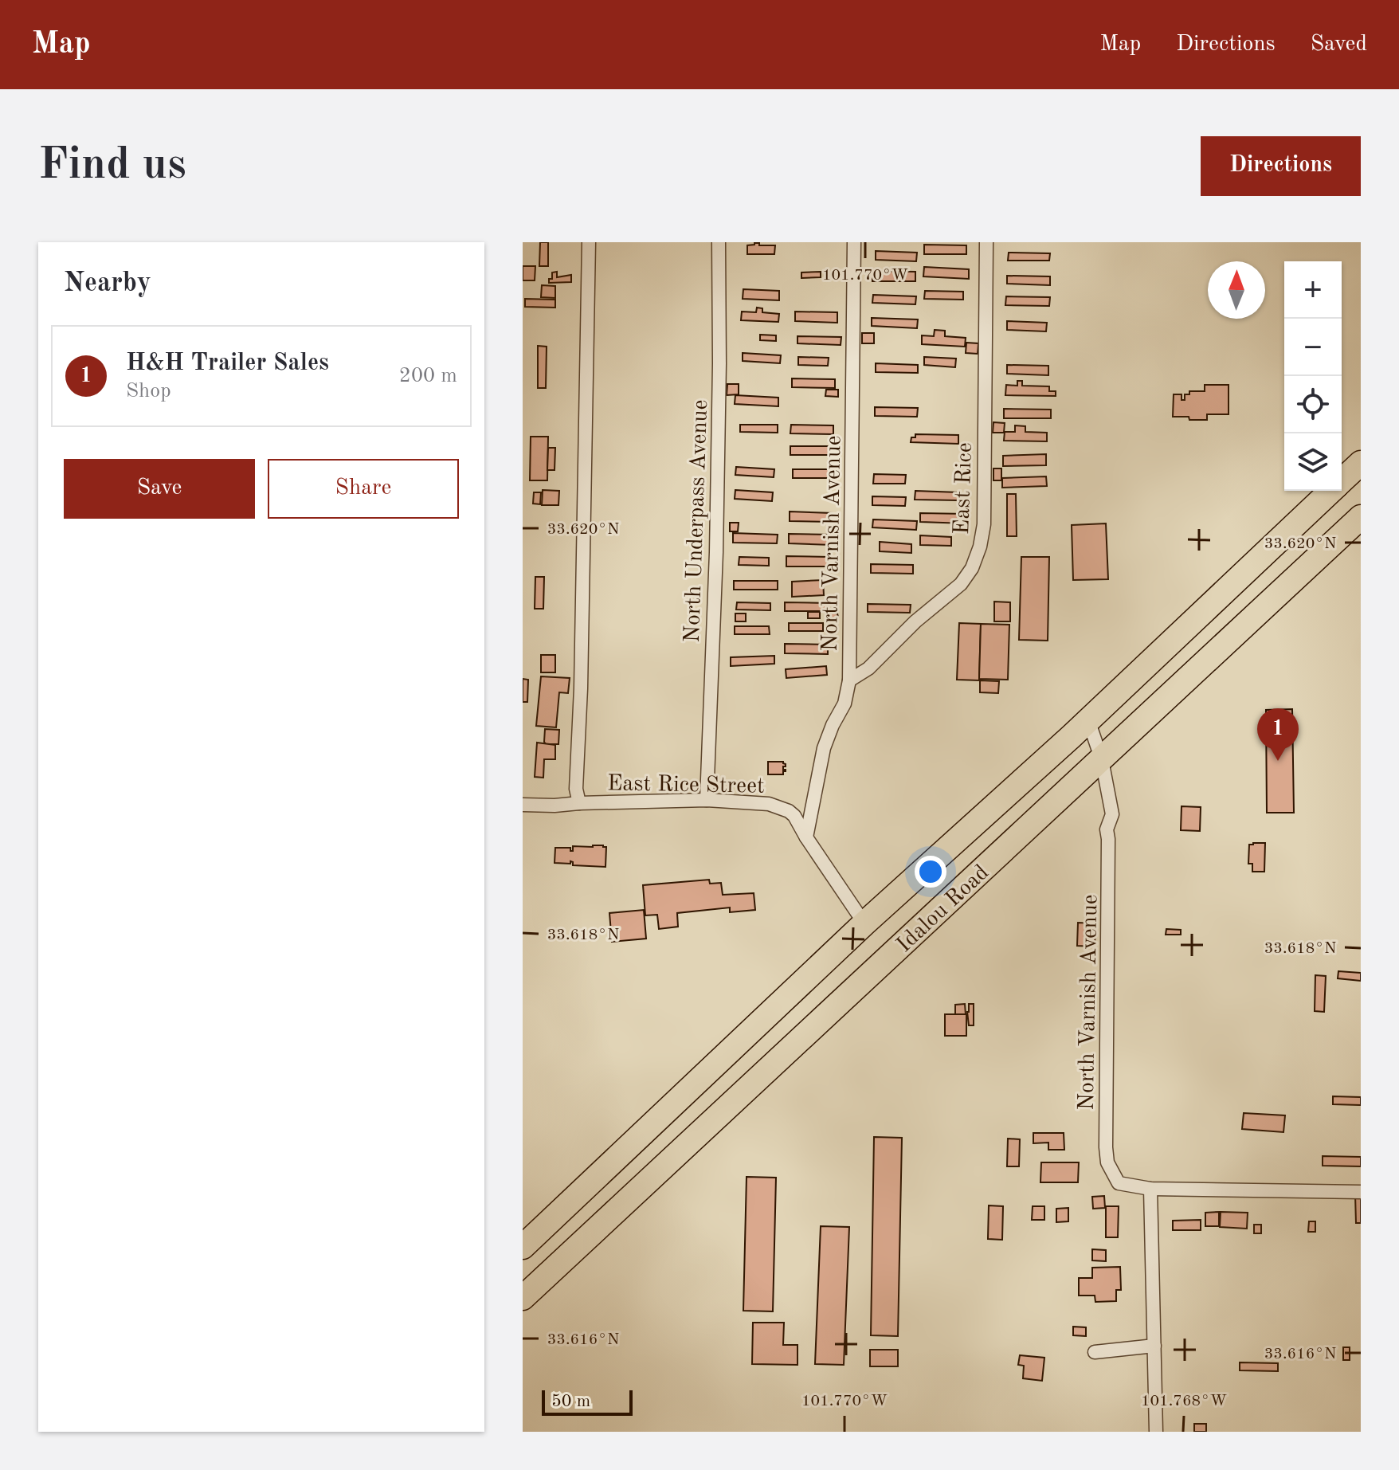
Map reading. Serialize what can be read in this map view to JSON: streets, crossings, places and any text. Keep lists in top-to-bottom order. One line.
{"streets":{"highway":["Idalou Road"],"street":["East Rice","North Underpass Avenue","North Varnish Avenue","East Rice Street"]},"crossings":[["East Rice","North Varnish Avenue"],["North Underpass Avenue","East Rice Street"],["North Varnish Avenue","East Rice Street"],["North Varnish Avenue","Idalou Road"],["East Rice Street","Idalou Road"]],"scale_bar":"50 m","north":"top","page":{"header":"Map","nav":["Map","Directions","Saved"],"buttons":["Directions",["Save","Share"]],"title":"Find us","heading":"Nearby","map_buttons":["+","−"],"list":[{"mark":"1","name":"H&H Trailer Sales","note":"Shop","value":"200 m"}],"pins":"1","scale":"50 m"},"coordinates":["101.770°W","33.620°N","33.618°N","33.616°N","101.768°W"]}
